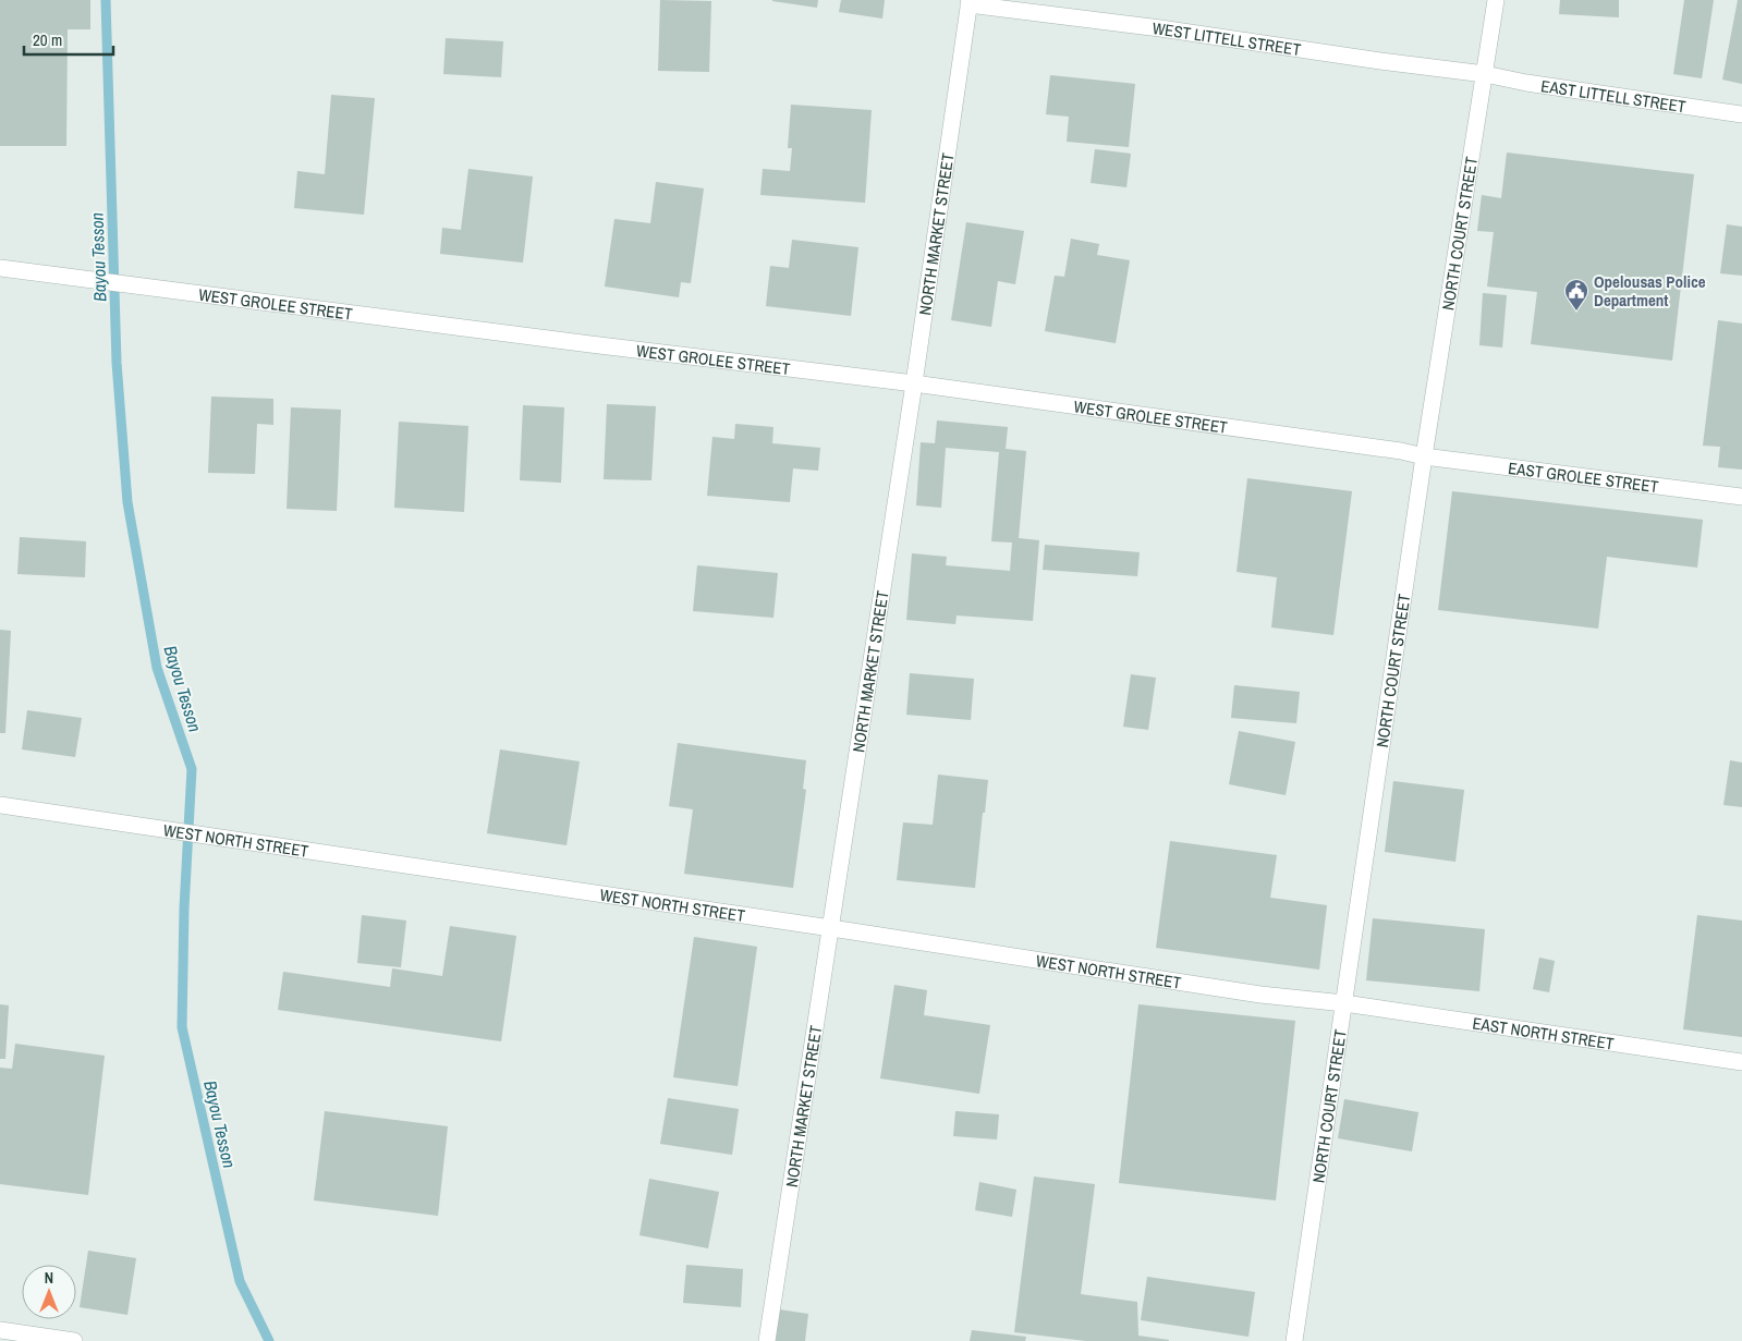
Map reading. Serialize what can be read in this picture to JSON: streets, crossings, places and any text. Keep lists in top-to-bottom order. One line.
{"streets":{"street":["WEST LITTELL STREET","EAST LITTELL STREET","NORTH MARKET STREET","NORTH COURT STREET","WEST GROLEE STREET","EAST GROLEE STREET","WEST NORTH STREET","EAST NORTH STREET"]},"crossings":[["WEST LITTELL STREET","EAST LITTELL STREET"],["WEST LITTELL STREET","NORTH MARKET STREET"],["WEST LITTELL STREET","NORTH COURT STREET"],["EAST LITTELL STREET","NORTH COURT STREET"],["NORTH MARKET STREET","WEST GROLEE STREET"],["NORTH MARKET STREET","WEST NORTH STREET"],["NORTH COURT STREET","WEST GROLEE STREET"],["NORTH COURT STREET","EAST GROLEE STREET"],["NORTH COURT STREET","WEST NORTH STREET"],["NORTH COURT STREET","EAST NORTH STREET"],["WEST GROLEE STREET","EAST GROLEE STREET"],["WEST NORTH STREET","EAST NORTH STREET"]],"water":["Bayou Tesson"],"places":{"public building":["Opelousas Police Department"]},"scale_bar":"20 m","north":"top"}
